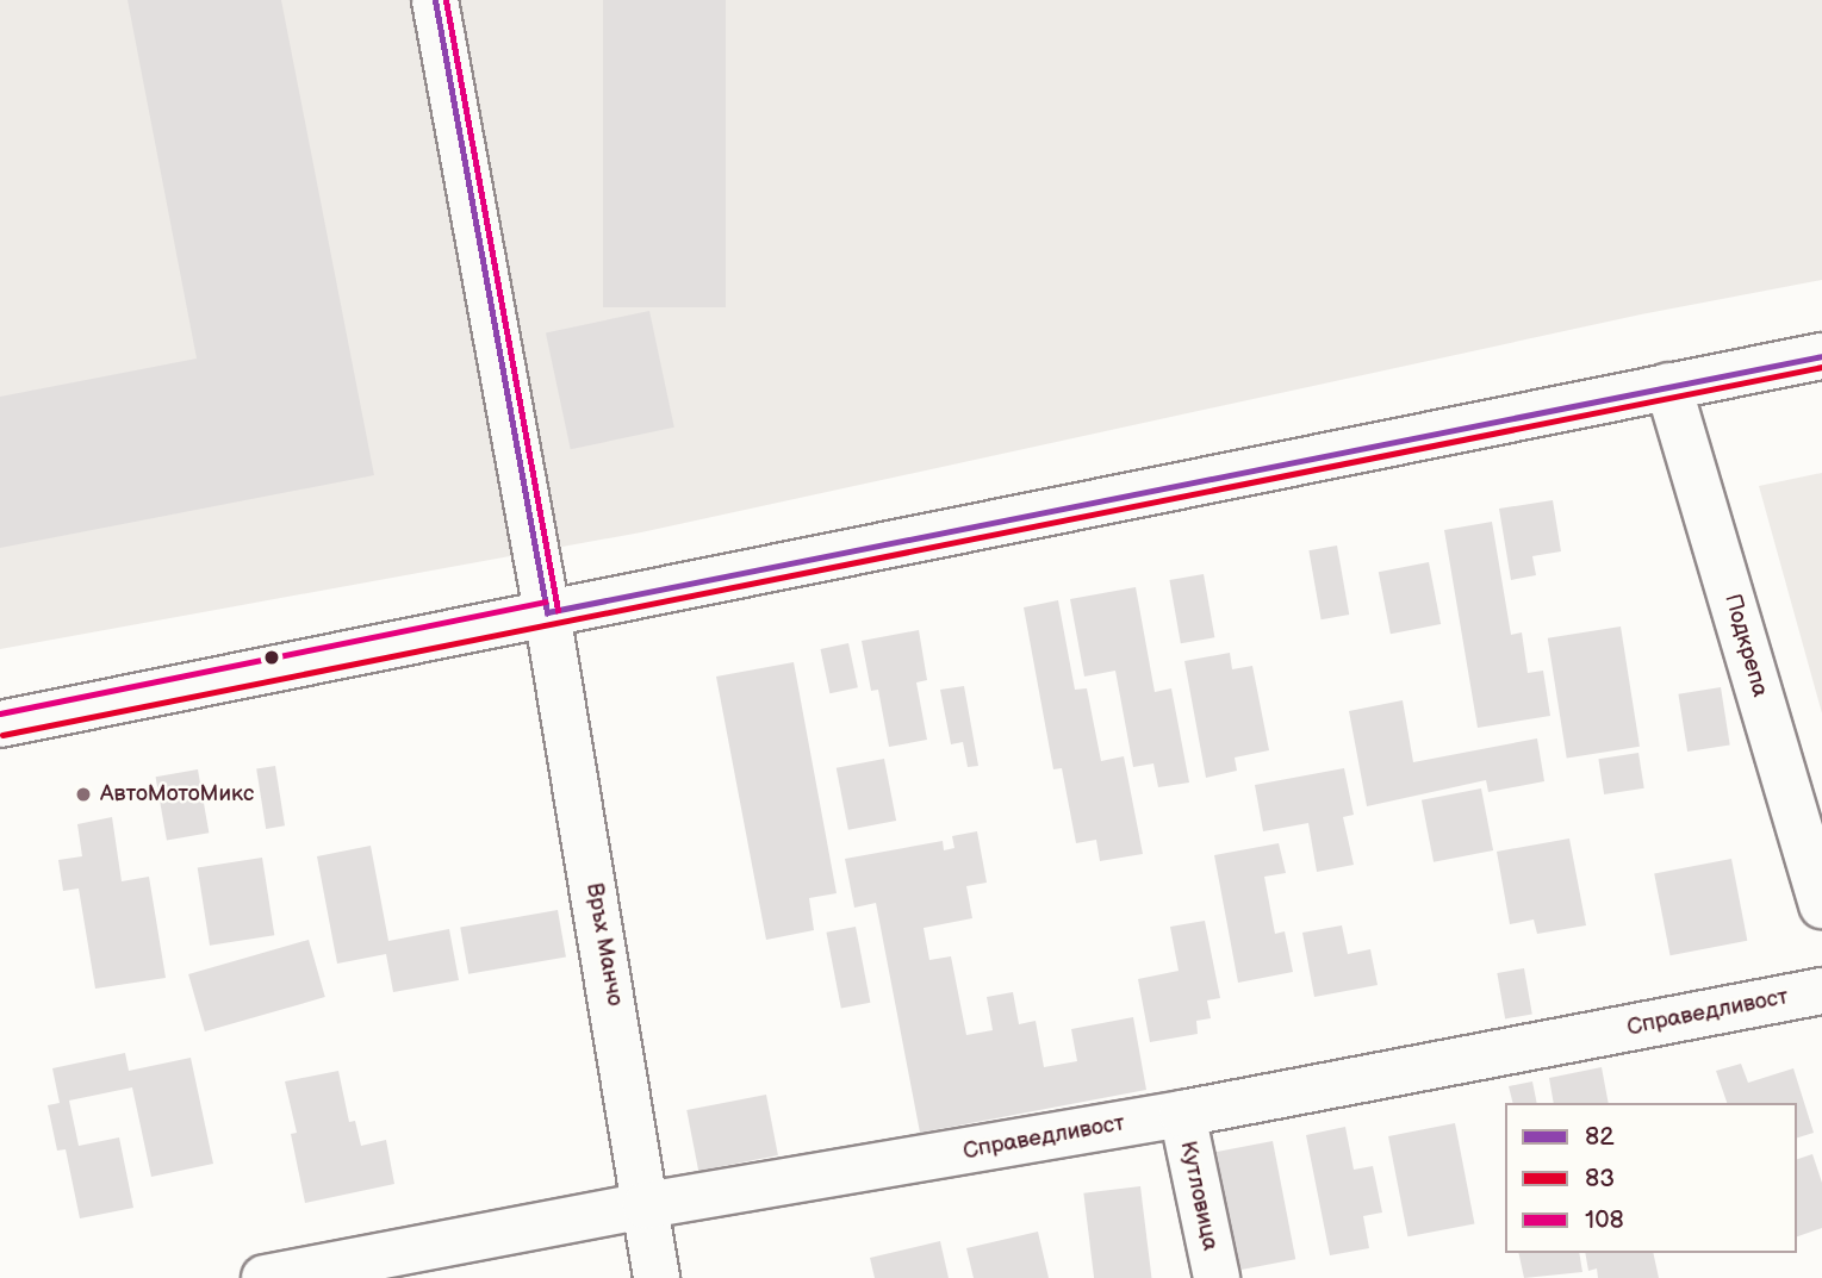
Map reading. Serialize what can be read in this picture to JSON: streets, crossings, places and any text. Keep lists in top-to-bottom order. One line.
{"streets":{"street":["Подкрепа","Връх Манчо","Справедливост","Кутловица"]},"crossings":[["Връх Манчо","Справедливост"],["Справедливост","Кутловица"]],"places":["АвтоМотоМикс"],"lines":["transit line 82","transit line 108","transit line 83"],"legend":["82","83","108"]}
